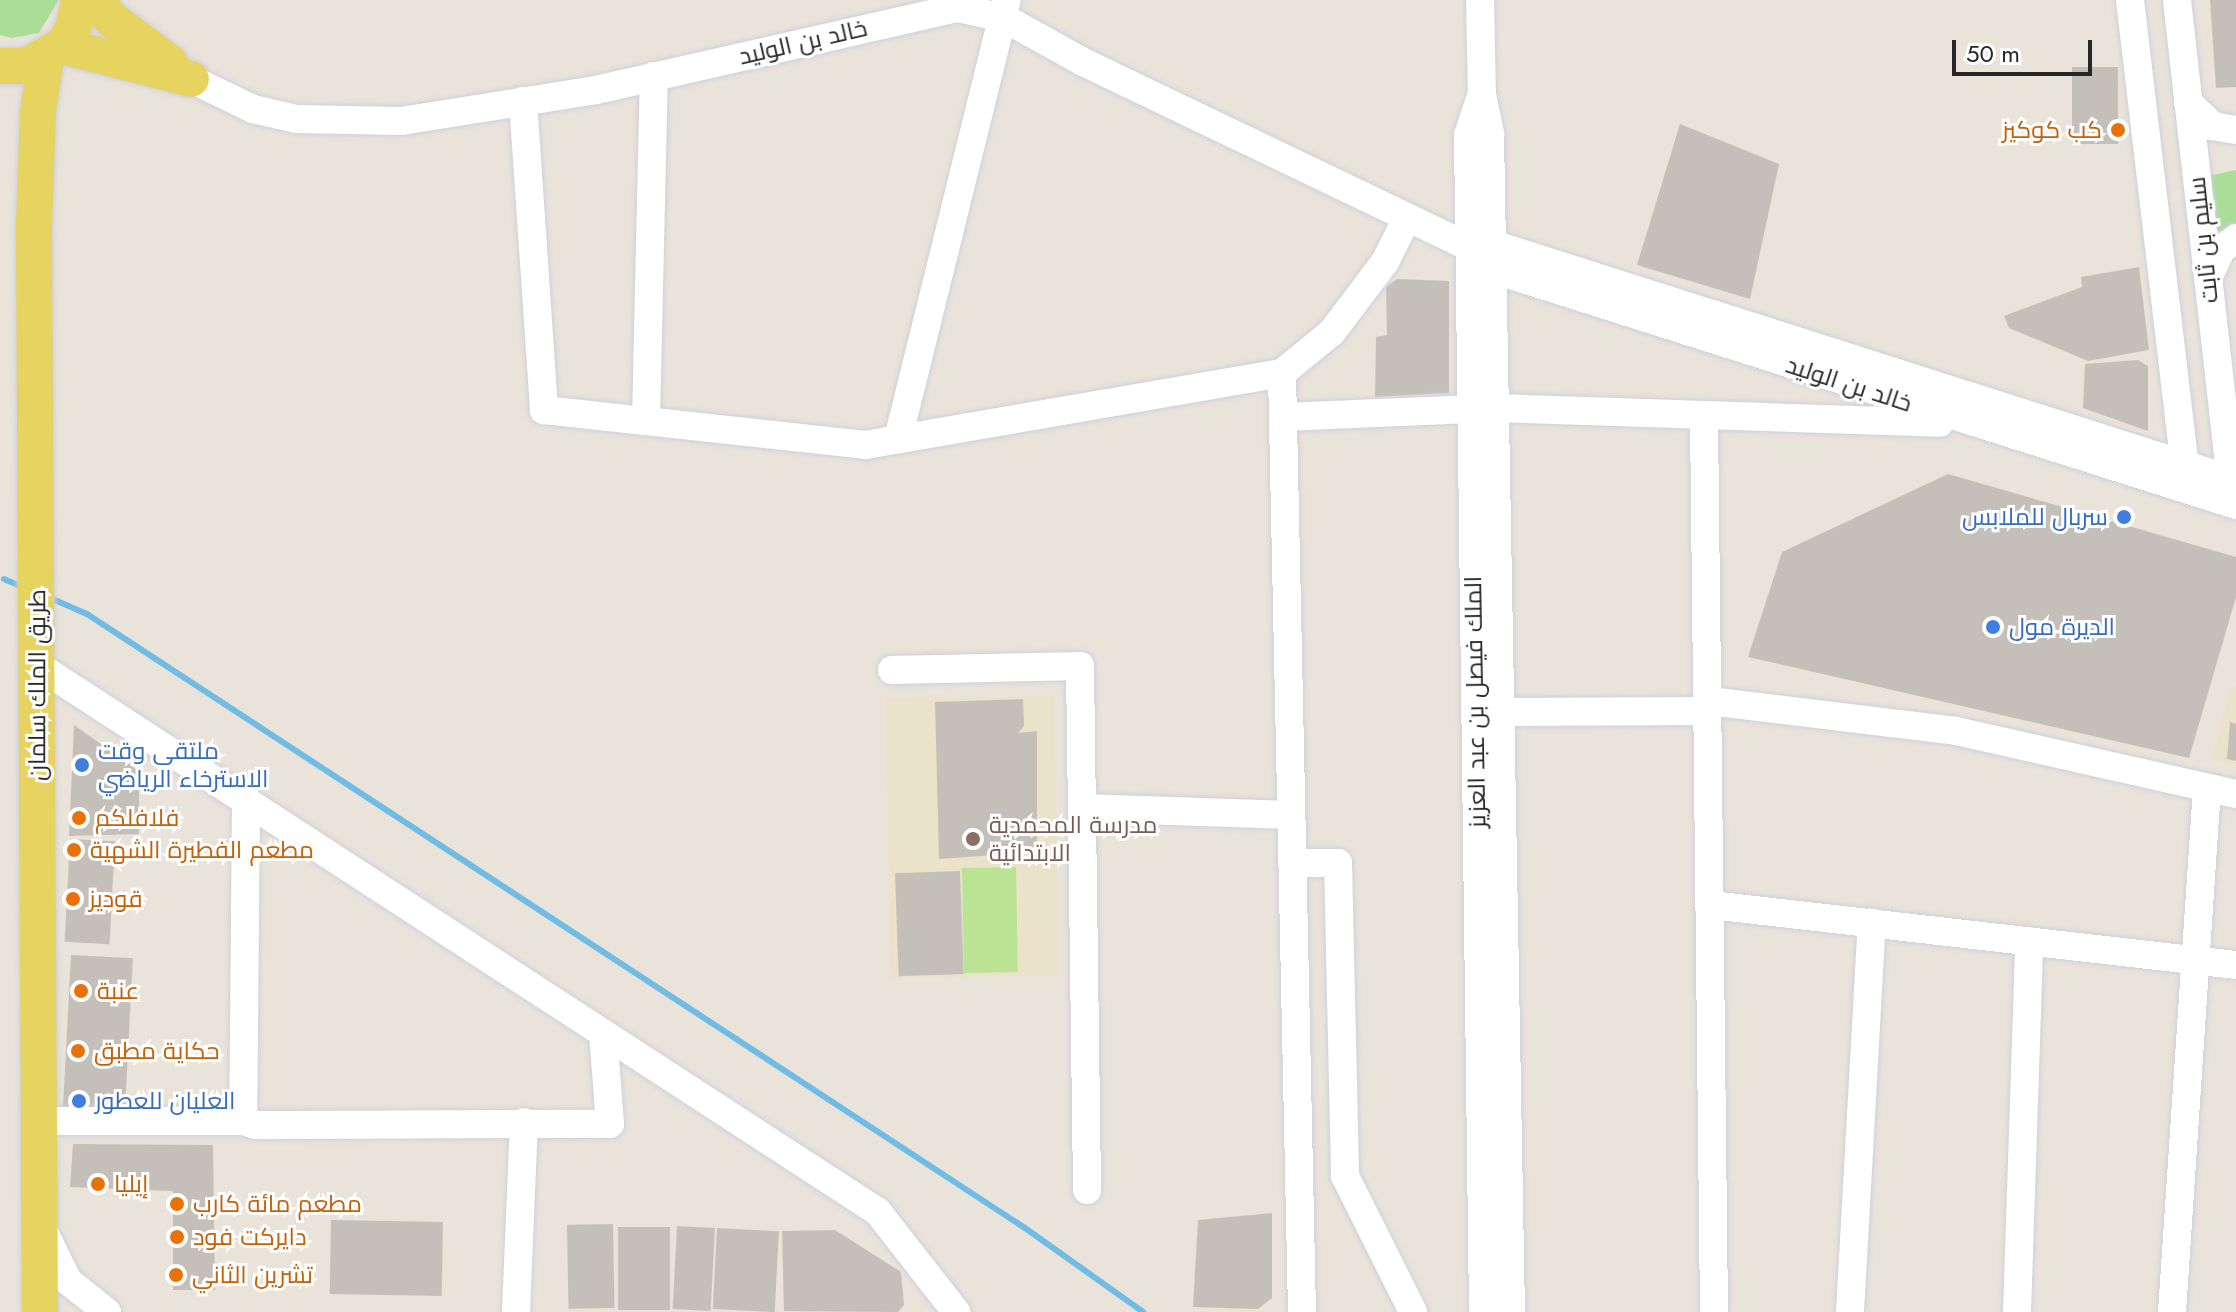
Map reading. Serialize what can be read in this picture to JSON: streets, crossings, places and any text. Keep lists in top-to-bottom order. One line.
{"streets":{"main road":["طريق الملك سلمان"],"street":["خالد بن الوليد","سليم بن ثابت","الملك فيصل بن عبد العزيز"]},"crossings":[["خالد بن الوليد","سليم بن ثابت"],["خالد بن الوليد","الملك فيصل بن عبد العزيز"]],"places":["كب كوكيز","سربال للملابس","الديرة مول","ملتقي وقت الاسترخاء الرياضي","فلافلكم","مدرسة المحمدية الابتدائية","مطعم الفطيرة الشهية","قوديز","عنبة","حكاية مطبق","العليان للعطور","إيليا","مطعم مائة كارب","دايركت فود","تشرين الثاني"],"scale_bar":"50 m"}
